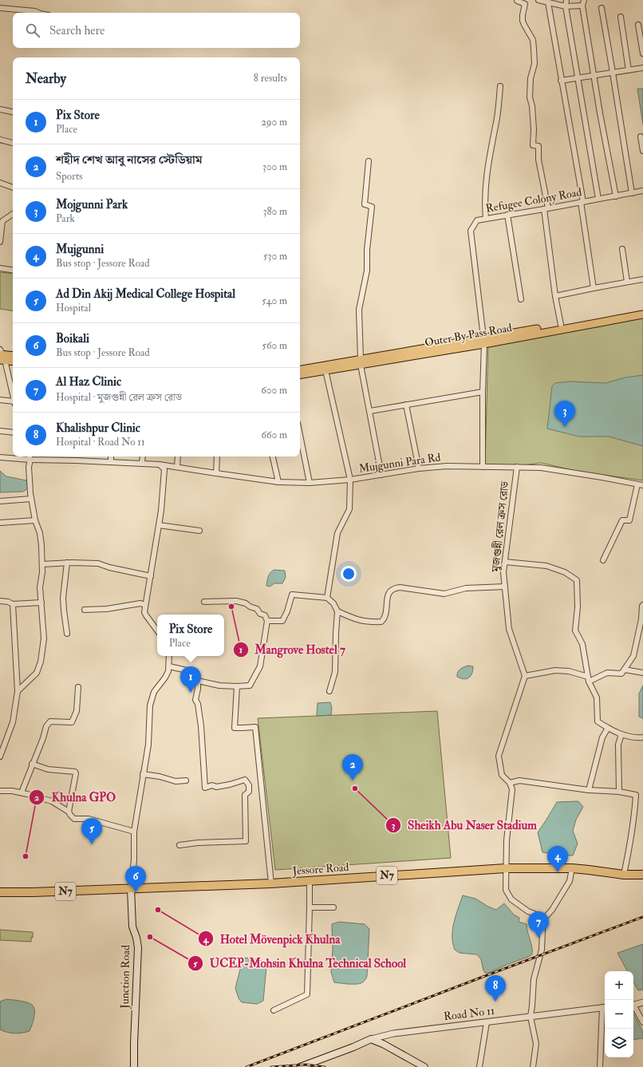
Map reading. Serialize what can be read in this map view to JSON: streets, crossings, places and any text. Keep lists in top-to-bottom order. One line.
{"streets":{"highway":["Jessore Road","N7"],"main road":["Outer By Pass Road","Junction Road"],"street":["Refugee Colony Road","Mujgunni Para Rd","মুজগুন্নী রেল ক্রস রোড","Road No 11"]},"crossings":[["Refugee Colony Road","Outer By Pass Road"],["Refugee Colony Road","Mujgunni Para Rd"],["Mujgunni Para Rd","মুজগুন্নী রেল ক্রস রোড"],["Jessore Road","Junction Road"]],"places":["Mangrove Hostel 7","Sheikh Abu Naser Stadium","Khulna GPO","Hotel Mövenpick Khulna","UCEP-Mohsin Khulna Technical School"],"page":{"search":"Search here","heading":["Nearby","8 results"],"list":[{"mark":"1","name":"Pix Store","note":"Place","value":"290 m"},{"mark":"2","name":"শহীদ শেখ আবু নাসের স্টেডিয়াম","note":"Sports","value":"300 m"},{"mark":"3","name":"Mojgunni Park","note":"Park","value":"380 m"},{"mark":"4","name":"Mujgunni","note":"Bus stop · Jessore Road","value":"530 m"},{"mark":"5","name":"Ad Din Akij Medical College Hospital","note":"Hospital","value":"540 m"},{"mark":"6","name":"Boikali","note":"Bus stop · Jessore Road","value":"560 m"},{"mark":"7","name":"Al Haz Clinic","note":"Hospital · মুজগুন্নী রেল ক্রস রোড","value":"600 m"},{"mark":"8","name":"Khalishpur Clinic","note":"Hospital · Road No 11","value":"660 m"}],"pins":["3","1","2","5","4","6","7","8"],"popup":["Pix Store","Place"],"map_buttons":["+","−"]}}
